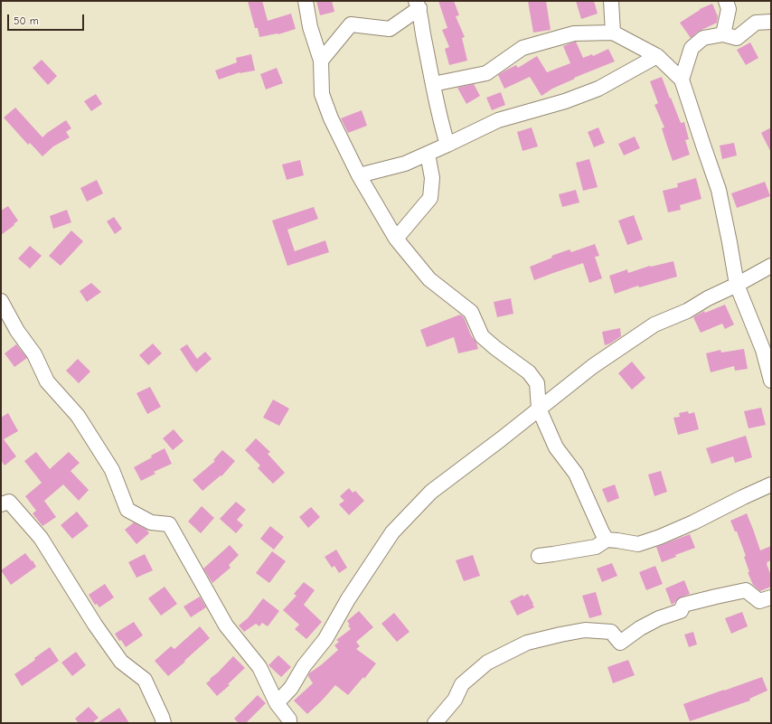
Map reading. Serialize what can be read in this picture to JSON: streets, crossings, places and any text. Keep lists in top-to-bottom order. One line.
{"scale_bar":"50 m"}
